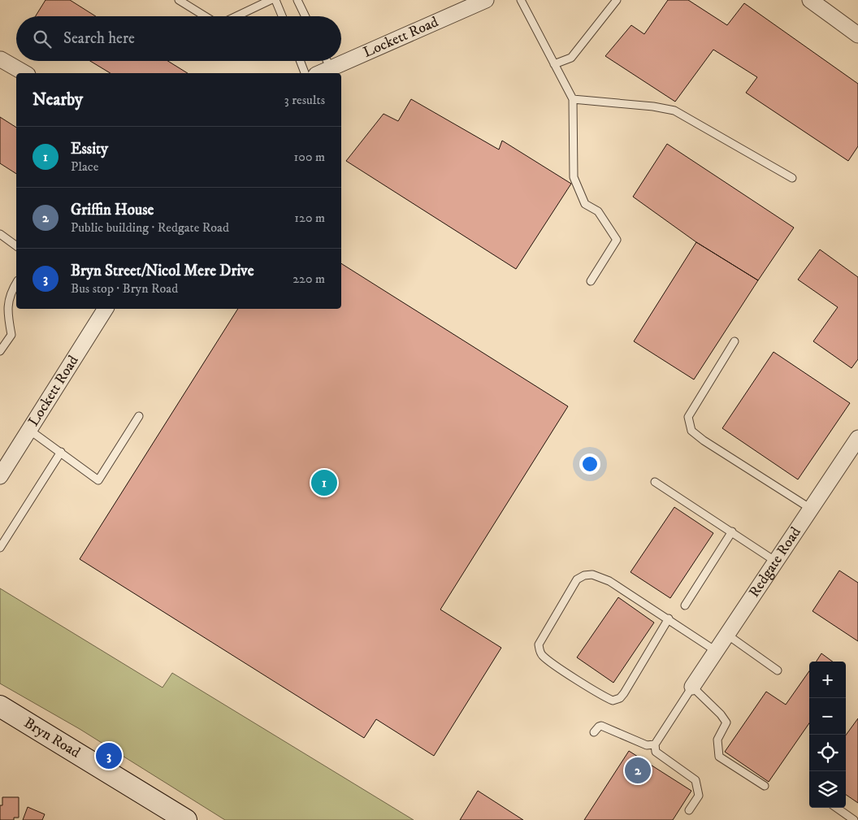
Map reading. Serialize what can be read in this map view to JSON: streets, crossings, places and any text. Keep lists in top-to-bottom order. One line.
{"streets":{"main road":["Bryn Road"],"street":["Lockett Road","Redgate Road"]},"page":{"search":"Search here","heading":["Nearby","3 results"],"list":[{"mark":"1","name":"Essity","note":"Place","value":"100 m"},{"mark":"2","name":"Griffin House","note":"Public building · Redgate Road","value":"120 m"},{"mark":"3","name":"Bryn Street/Nicol Mere Drive","note":"Bus stop · Bryn Road","value":"220 m"}],"pins":["1","3","2"],"map_buttons":["+","−"]}}
